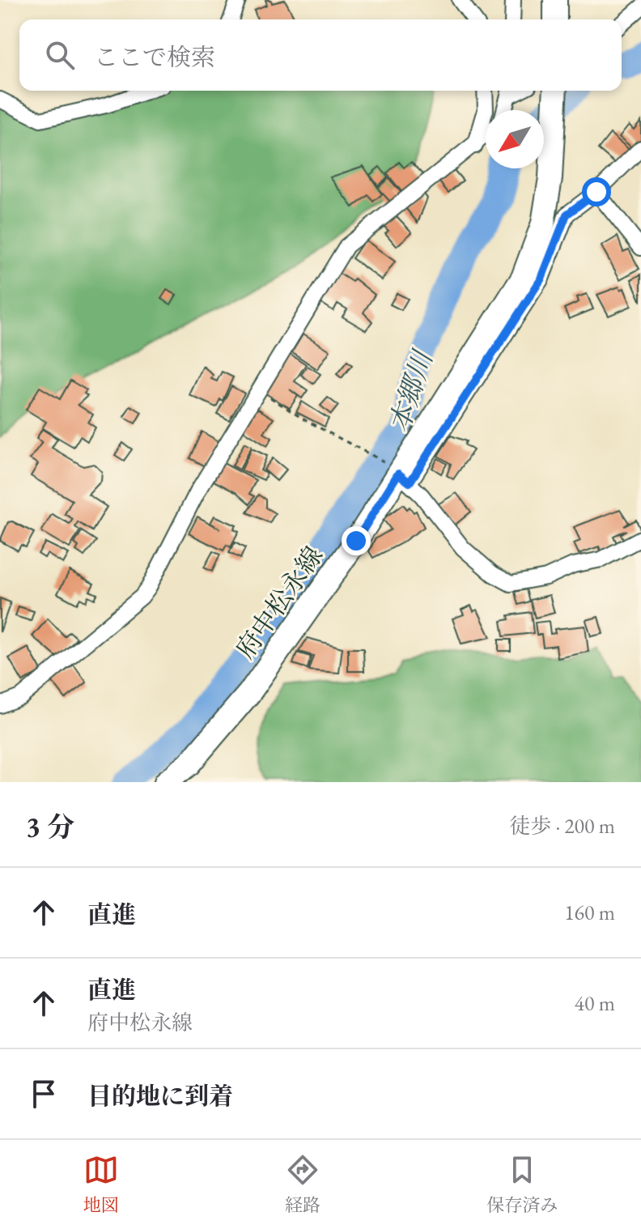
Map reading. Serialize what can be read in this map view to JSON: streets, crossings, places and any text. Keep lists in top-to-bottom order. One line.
{"streets":{"main road":["府中松永線"]},"water":["本郷川"],"north":"bottom left","page":{"search":"ここで検索","heading":["3 分","徒歩 · 200 m"],"list":[["直進","160 m"],["直進","府中松永線","40 m"],"目的地に到着"],"nav":["地図","経路","保存済み"]}}
